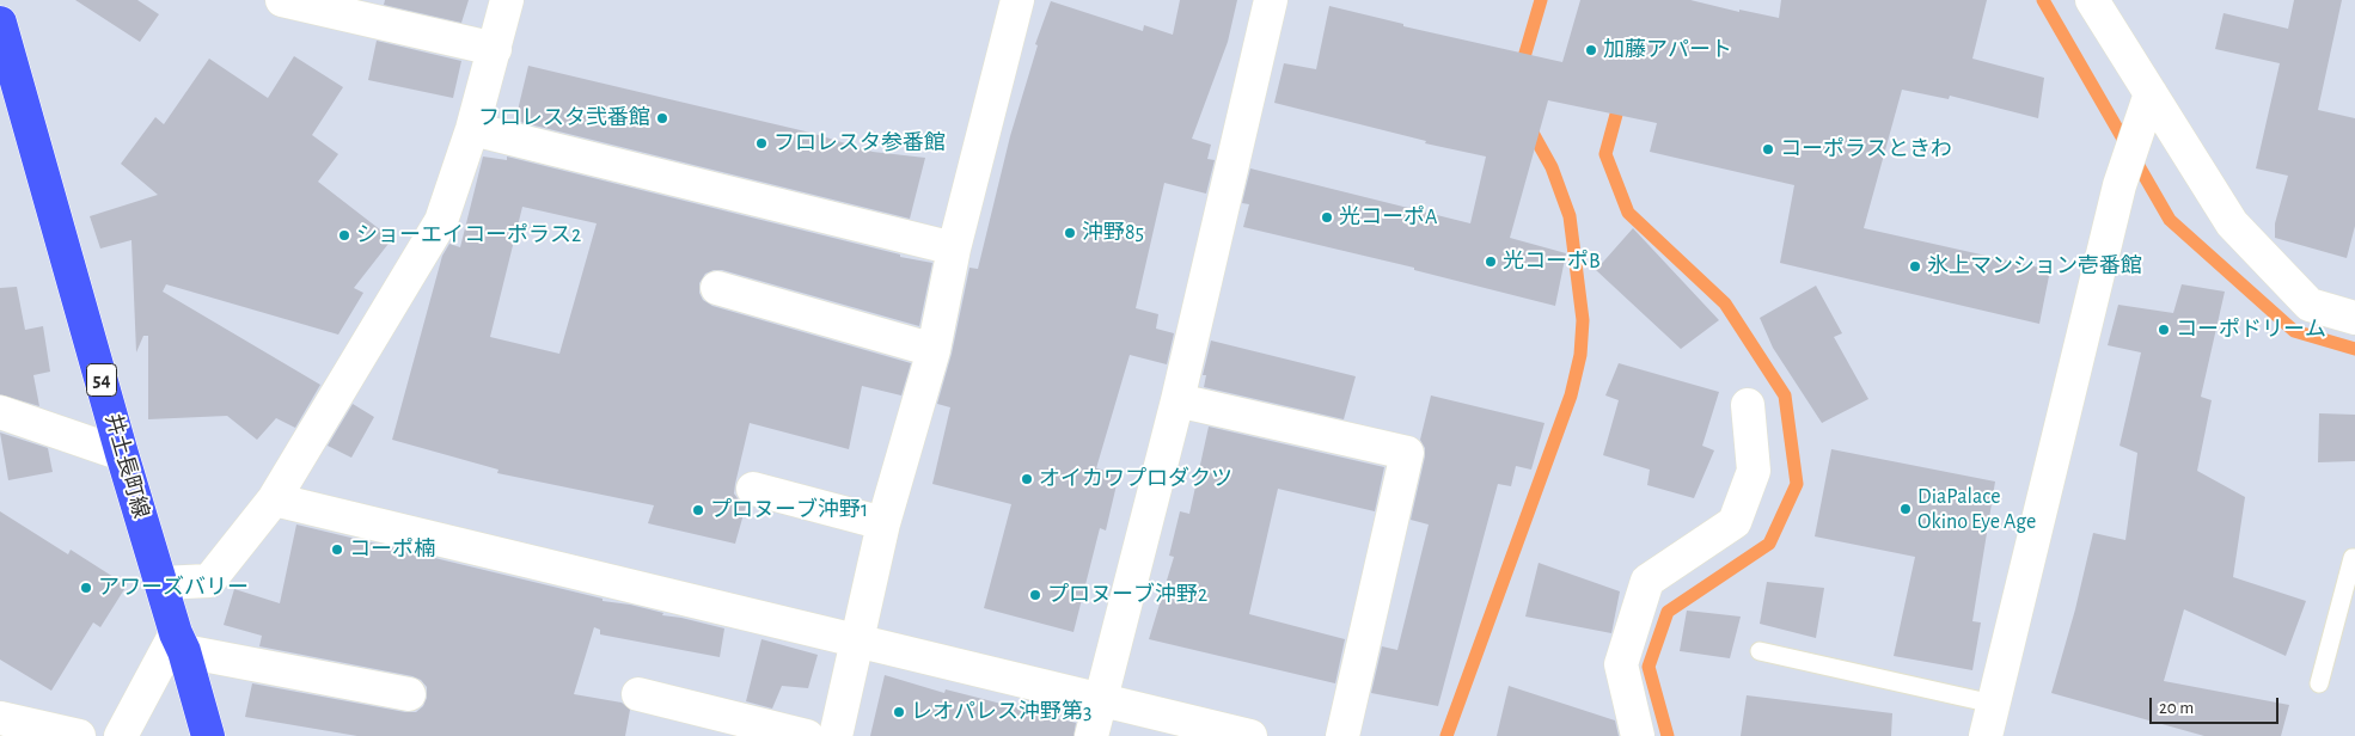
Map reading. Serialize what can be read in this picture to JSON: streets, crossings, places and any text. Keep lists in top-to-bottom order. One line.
{"streets":{"main road":["54","井土長町線"]},"places":["加藤アパート","フロレスタ弐番館","フロレスタ参番館","コーポラスときわ","光コーポA","沖野85","ショーエイコーポラス2","光コーポB","氷上マンション壱番館","コーポドリーム","オイカワプロダクツ","DiaPalace Okino Eye Age","プロヌーブ沖野1","コーポ楠","アワーズバリー","プロヌーブ沖野2","レオパレス沖野第3"],"scale_bar":"20 m"}
